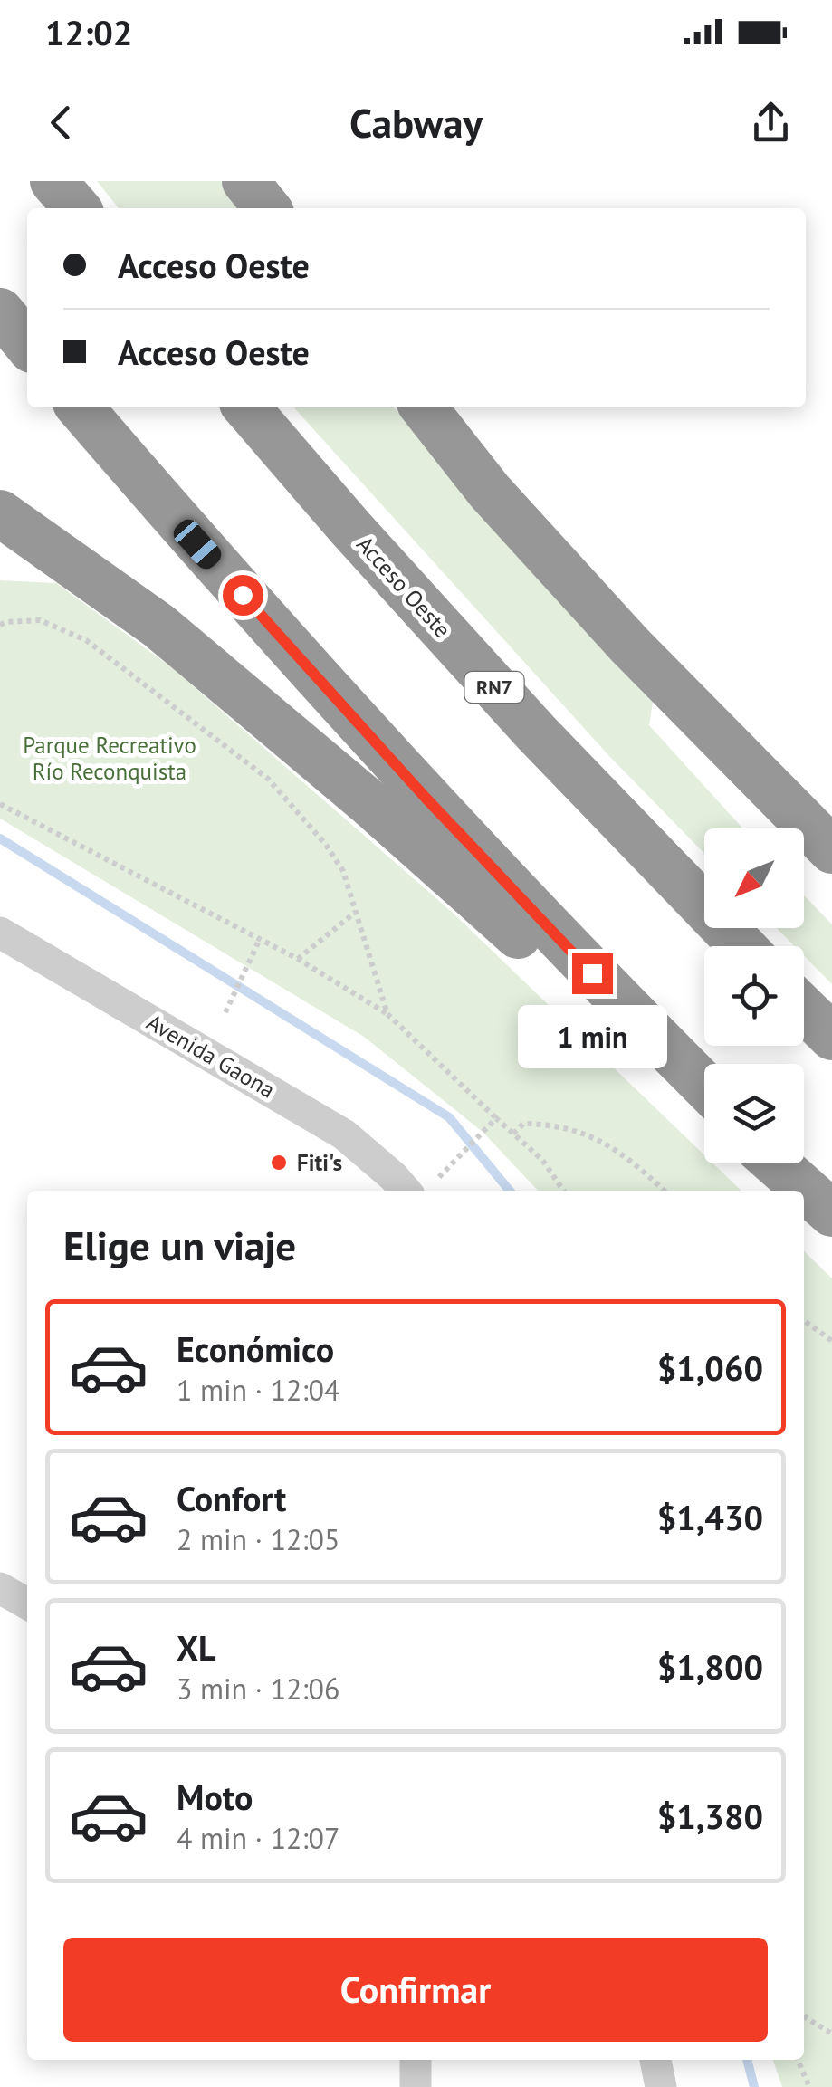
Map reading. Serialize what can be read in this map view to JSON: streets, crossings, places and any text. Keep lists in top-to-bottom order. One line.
{"streets":{"highway":["Acceso Oeste","RN7"],"street":["Avenida Gaona"]},"parks":["Parque Recreativo Río Reconquista"],"places":["Fiti's"],"north":"bottom left","page":{"status":"12:02","header":"Cabway","banner":["Acceso Oeste","Acceso Oeste"],"bubble":"1 min","heading":"Elige un viaje","list":[{"name":"Económico","note":"1 min · 12:04","value":"$1,060"},{"name":"Confort","note":"2 min · 12:05","value":"$1,430"},{"name":"XL","note":"3 min · 12:06","value":"$1,800"},{"name":"Moto","note":"4 min · 12:07","value":"$1,380"}],"buttons":"Confirmar"}}
